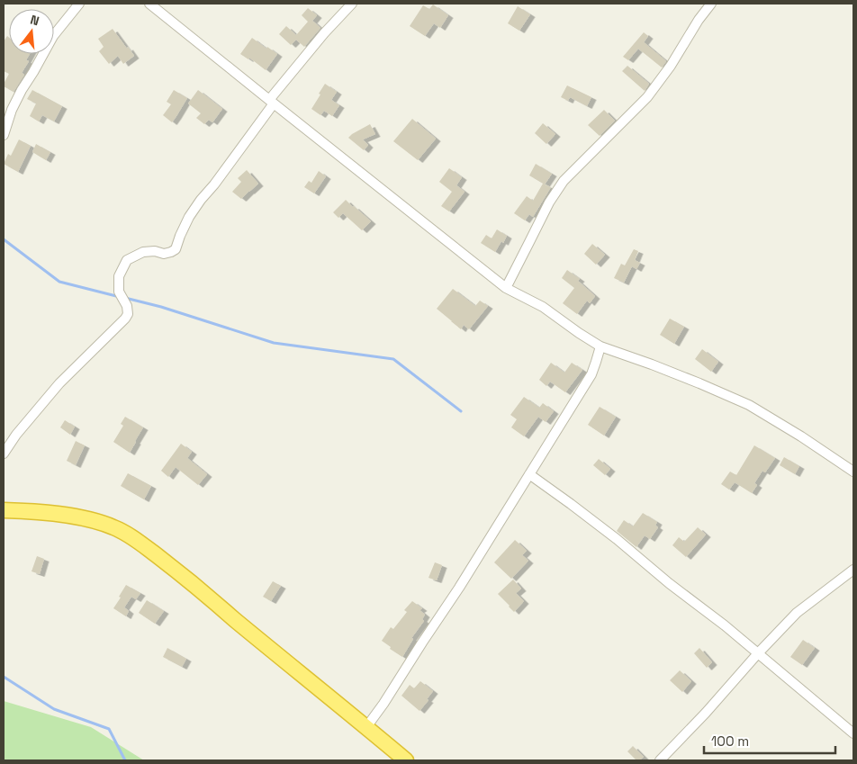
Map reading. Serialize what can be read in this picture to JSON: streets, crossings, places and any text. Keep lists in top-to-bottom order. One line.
{"scale_bar":"100 m","north":"top"}
